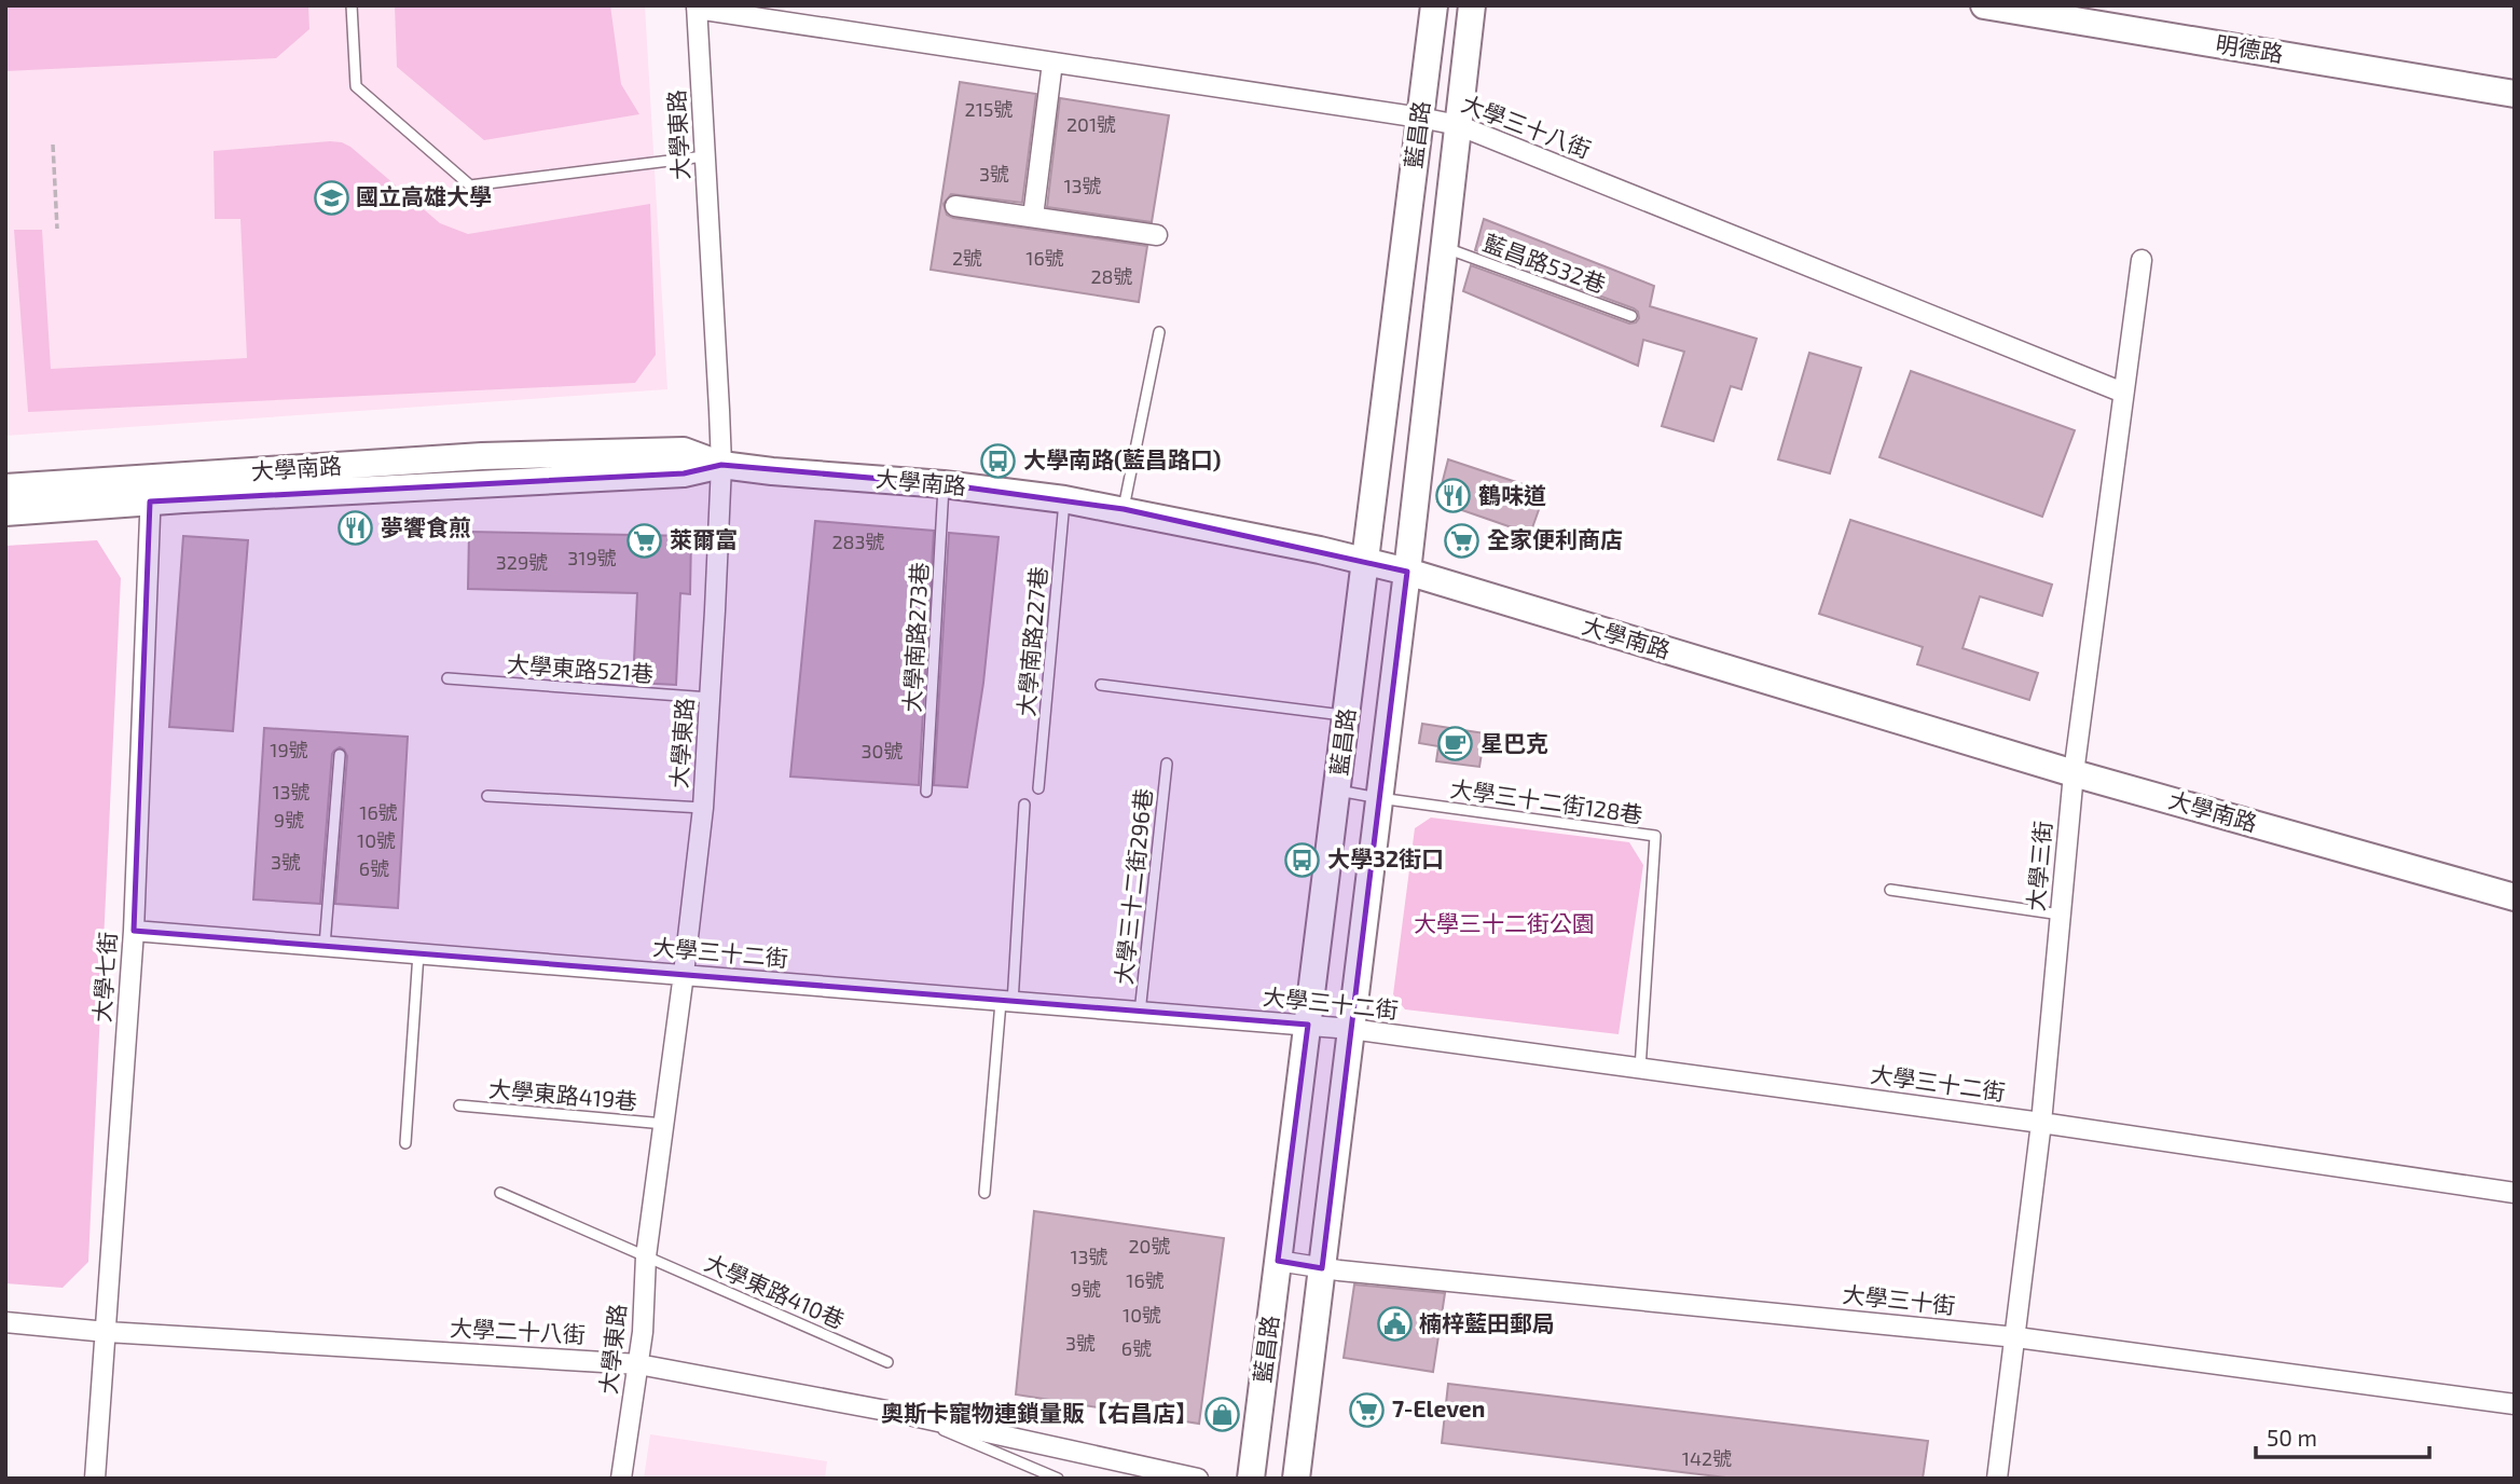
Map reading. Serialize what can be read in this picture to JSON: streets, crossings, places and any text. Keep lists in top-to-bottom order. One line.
{"streets":{"street":["明德路","大學三十八街","大學東路","藍昌路","大學南路","大學三街","大學三十二街","大學七街","大學三十街","大學二十八街"],"lane":["藍昌路532巷","大學南路273巷","大學南路227巷","大學東路521巷","大學三十二街128巷","大學三十二街296巷","大學東路419巷","大學東路410巷"]},"crossings":[["大學三十八街","大學東路"],["大學三十八街","藍昌路"],["大學三十八街","大學三街"],["大學東路","大學南路"],["大學東路","大學東路521巷"],["大學東路","大學三十二街"],["大學東路","大學東路419巷"],["大學東路","大學東路410巷"],["大學東路","大學二十八街"],["藍昌路","藍昌路532巷"],["藍昌路","大學南路"],["藍昌路","大學三十二街128巷"],["藍昌路","大學三十二街"],["藍昌路","大學三十街"],["大學南路","大學南路273巷"],["大學南路","大學南路227巷"],["大學南路","大學三街"],["大學南路","大學七街"],["大學三十二街128巷","大學三十二街"],["大學三街","大學三十二街"],["大學三街","大學三十街"],["大學三十二街296巷","大學三十二街"],["大學三十二街","大學七街"],["大學七街","大學二十八街"]],"parks":["大學三十二街公園"],"places":{"school or university":["國立高雄大學"],"bus stop":["大學南路(藍昌路口)","大學32街口"],"restaurant":["鶴味道","夢饗食煎"],"supermarket":["萊爾富","全家便利商店","7-Eleven"],"cafe":["星巴克"],"public building":["楠梓藍田郵局"],"shop":["奧斯卡寵物連鎖量販【右昌店】"]},"house_numbers":["215號","201號","3號","13號","2號","16號","28號","283號","319號","329號","19號","30號","13號","16號","9號","10號","3號","6號","20號","13號","16號","9號","10號","3號","6號","142號"],"scale_bar":"50 m"}
